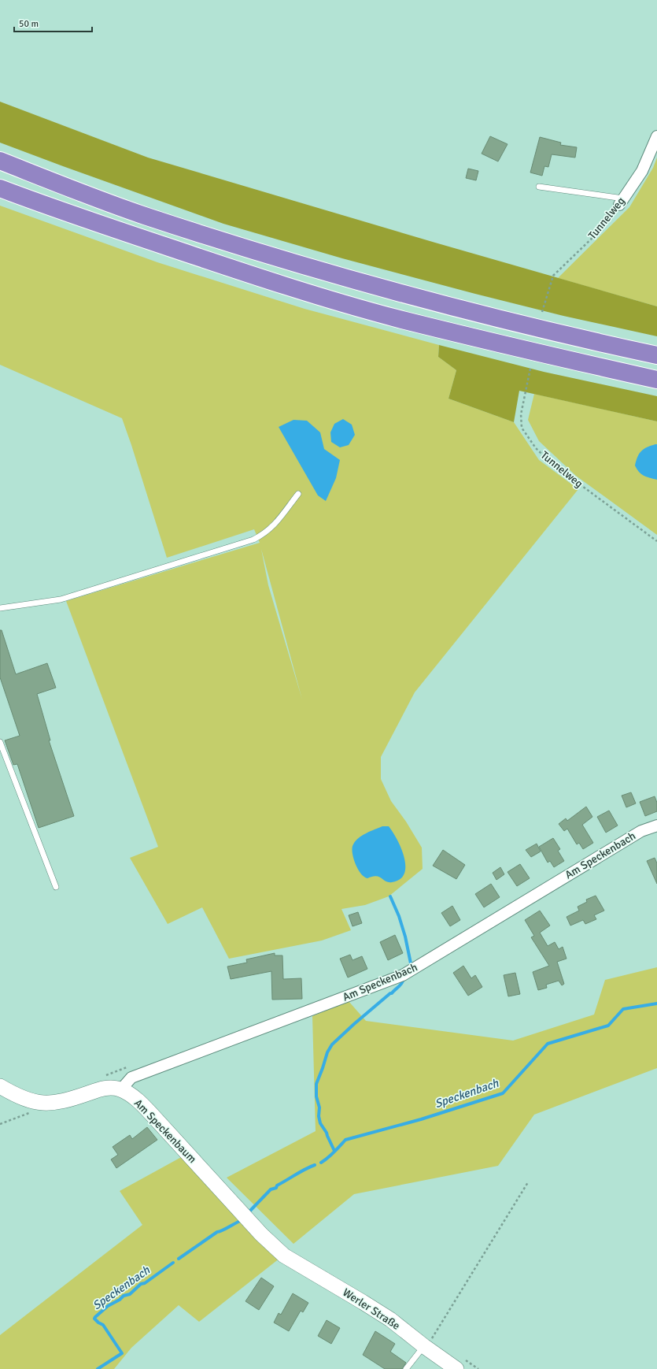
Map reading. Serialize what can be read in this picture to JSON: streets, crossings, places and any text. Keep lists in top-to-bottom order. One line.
{"streets":{"main road":["Am Speckenbaum","Werler Straße"],"street":["Tunnelweg","Am Speckenbach"]},"crossings":[["Am Speckenbach","Am Speckenbaum"],["Am Speckenbaum","Werler Straße"]],"water":["Speckenbach"],"scale_bar":"50 m"}
